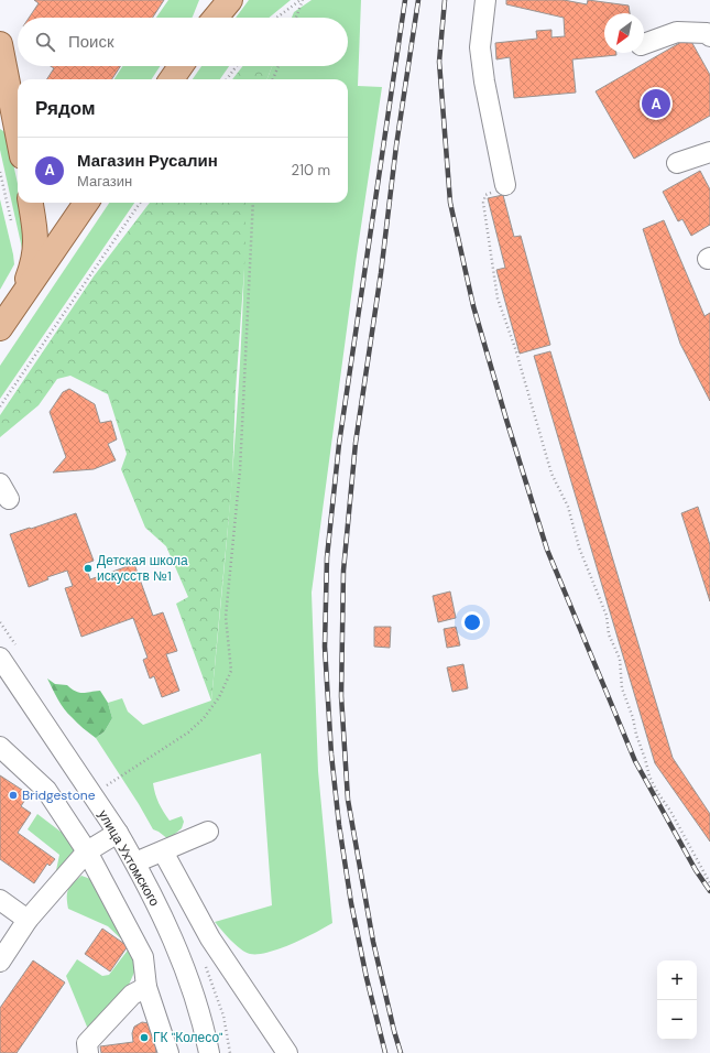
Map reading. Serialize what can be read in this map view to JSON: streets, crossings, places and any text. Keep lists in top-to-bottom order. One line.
{"streets":{"street":["улица Ухтомского"]},"places":["Детская школа искусств №1","Bridgestone","ГК \"Колесо\""],"north":"bottom left","page":{"search":"Поиск","heading":"Рядом","pins":"A","list":[{"mark":"A","name":"Магазин Русалин","note":"Магазин","value":"210 m"}],"map_buttons":["+","−"]}}
